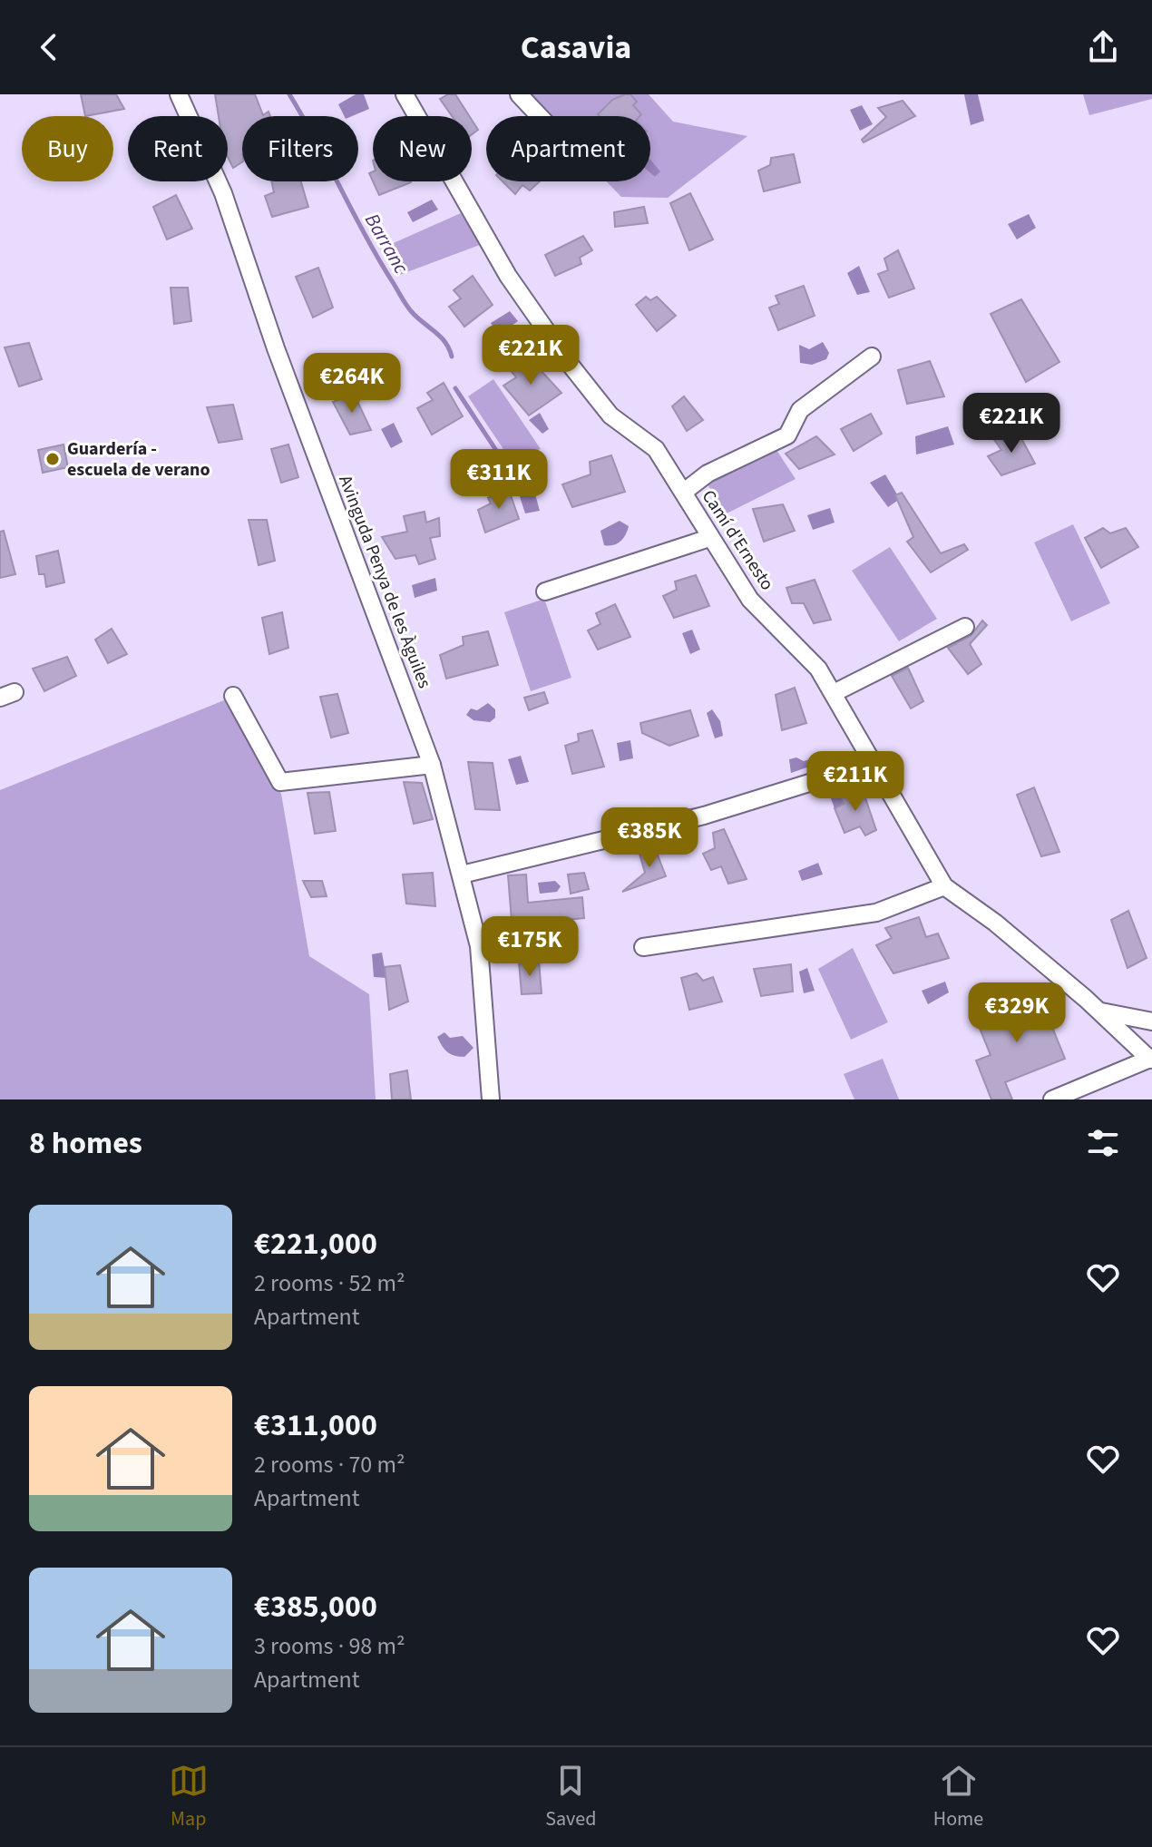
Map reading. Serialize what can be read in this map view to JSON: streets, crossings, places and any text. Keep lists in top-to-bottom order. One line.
{"streets":{"street":["Camí d'Ernesto","Avinguda Penya de les Àguiles"]},"water":["Barranc"],"places":["Guardería - escuela de verano"],"page":{"header":"Casavia","chip":["Buy","Rent","Filters","New","Apartment"],"price":["€221K","€264K","€221K","€311K","€211K","€385K","€175K","€329K"],"heading":"8 homes","list":[{"name":"€221,000","note":"2 rooms · 52 m² · Apartment"},{"name":"€311,000","note":"2 rooms · 70 m² · Apartment"},{"name":"€385,000","note":"3 rooms · 98 m² · Apartment"}],"tabs":["Map","Saved","Home"]}}
